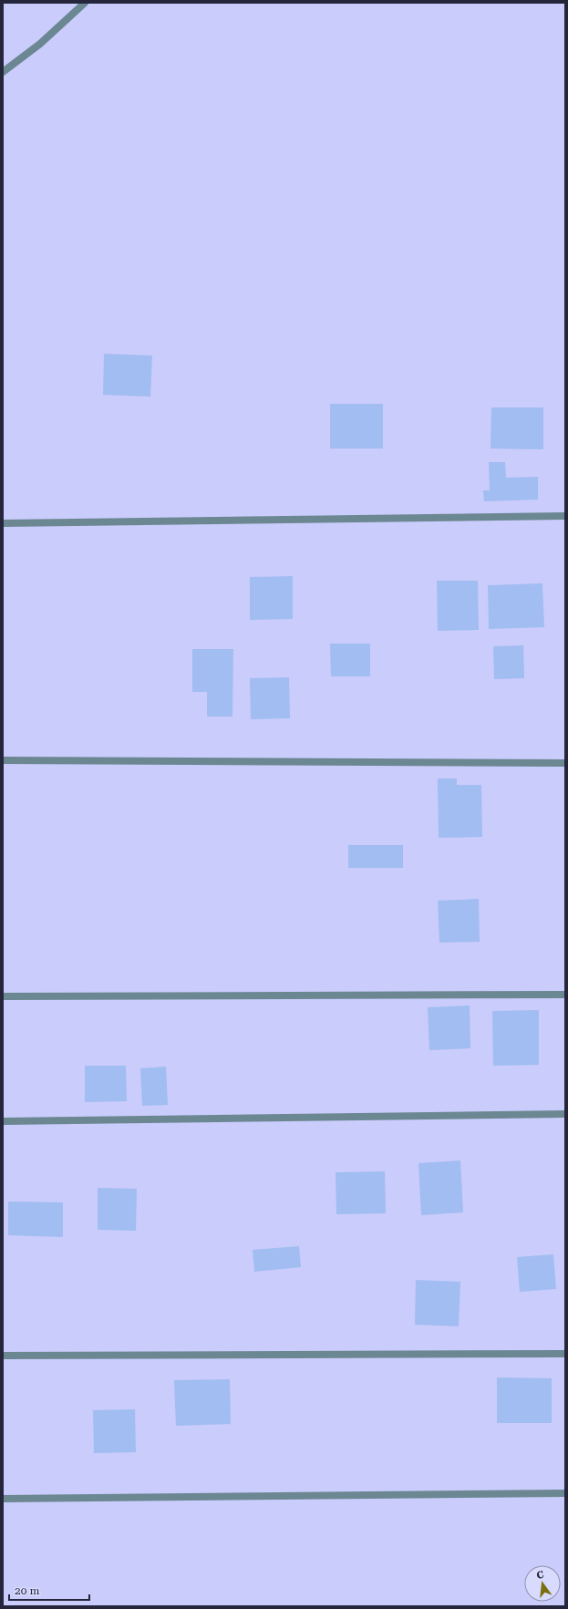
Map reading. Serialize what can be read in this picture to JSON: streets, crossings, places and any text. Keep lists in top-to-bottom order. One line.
{"scale_bar":"20 m","north":"top"}
